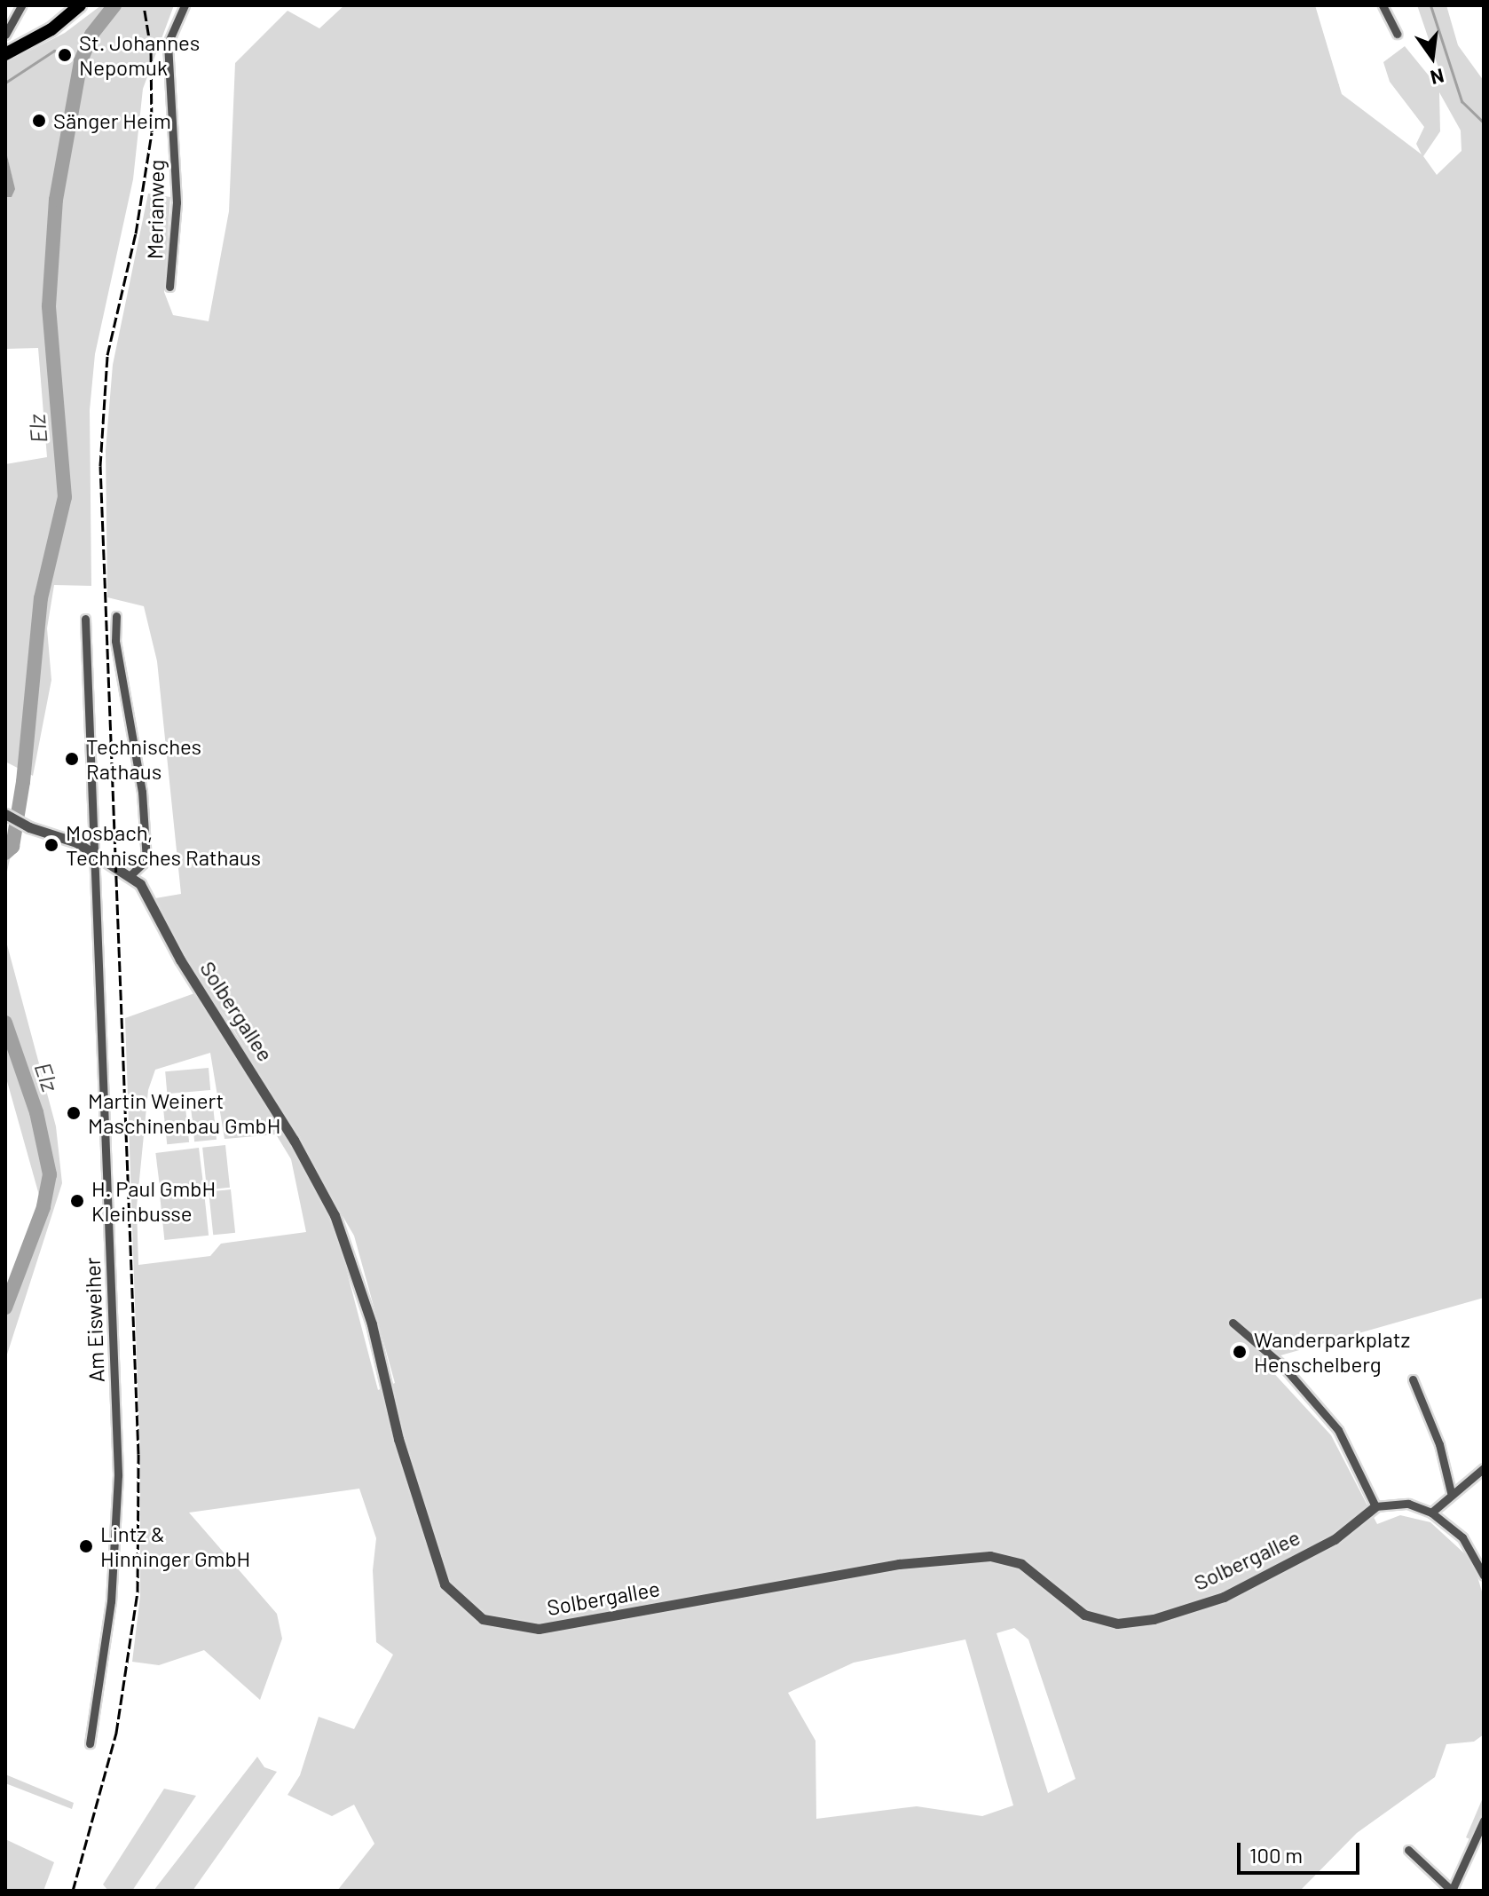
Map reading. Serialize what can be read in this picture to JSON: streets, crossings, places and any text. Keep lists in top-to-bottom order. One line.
{"streets":{"street":["Merianweg","Solbergallee","Am Eisweiher"]},"crossings":[["Solbergallee","Am Eisweiher"]],"water":["Elz"],"places":["St. Johannes Nepomuk","Sänger Heim","Technisches Rathaus","Mosbach, Technisches Rathaus","Martin Weinert Maschinenbau GmbH","H. Paul GmbH Kleinbusse","Wanderparkplatz Henschelberg","Lintz & Hinninger GmbH"],"scale_bar":"100 m","north":"bottom"}
